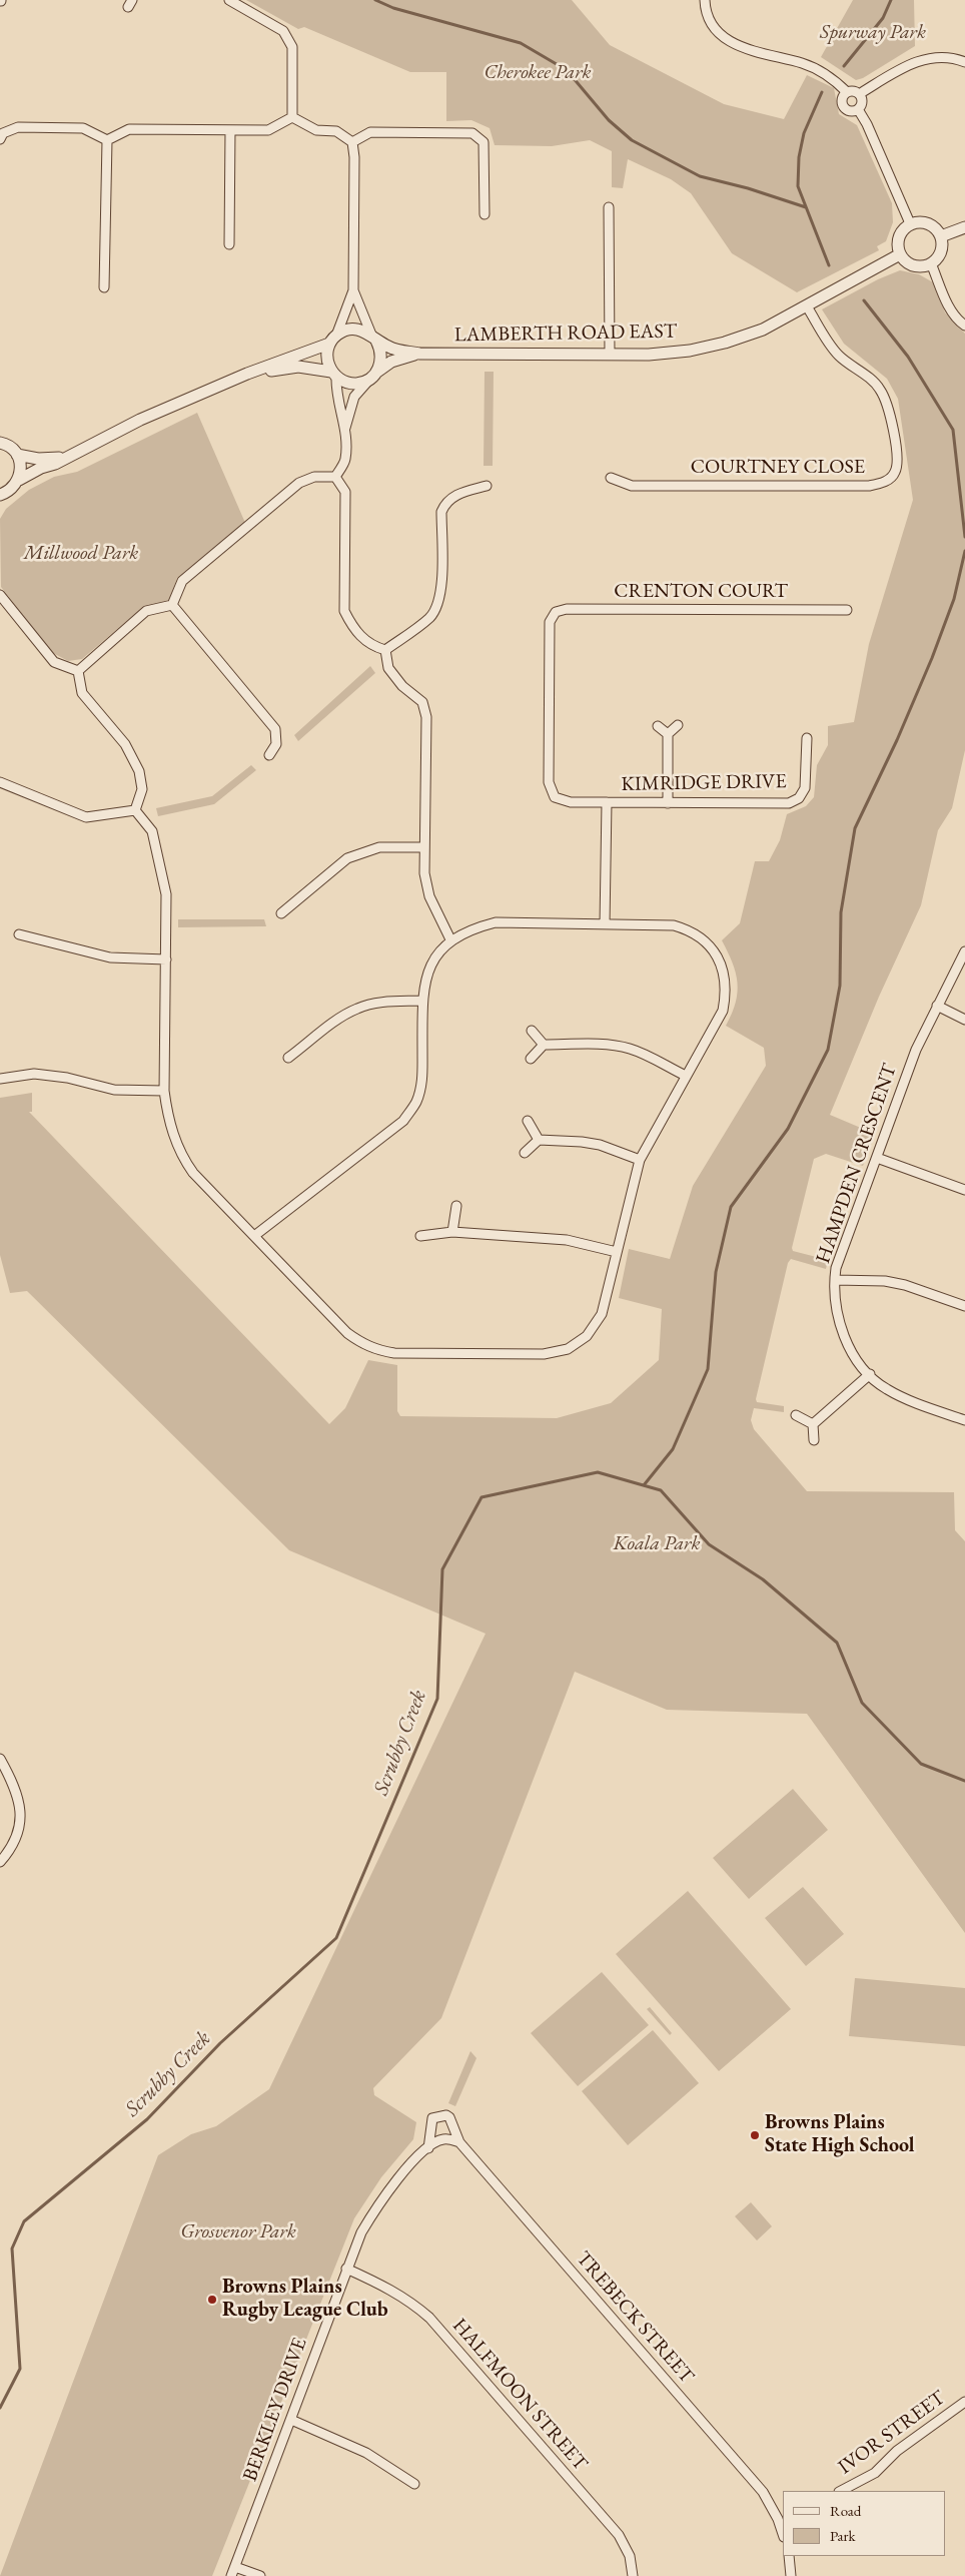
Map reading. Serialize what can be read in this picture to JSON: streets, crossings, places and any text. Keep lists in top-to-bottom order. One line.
{"streets":{"street":["LAMBERTH ROAD EAST","COURTNEY CLOSE","CRENTON COURT","KIMRIDGE DRIVE","HAMPDEN CRESCENT","TREBECK STREET","HALFMOON STREET","BERKLEY DRIVE","IVOR STREET"]},"crossings":[["LAMBERTH ROAD EAST","COURTNEY CLOSE"],["CRENTON COURT","KIMRIDGE DRIVE"],["TREBECK STREET","BERKLEY DRIVE"],["HALFMOON STREET","BERKLEY DRIVE"]],"water":["Scrubby Creek"],"parks":["Spurway Park","Cherokee Park","Millwood Park","Koala Park","Grosvenor Park"],"places":["Browns Plains State High School","Browns Plains Rugby League Club"],"legend":["Road","Park"]}
